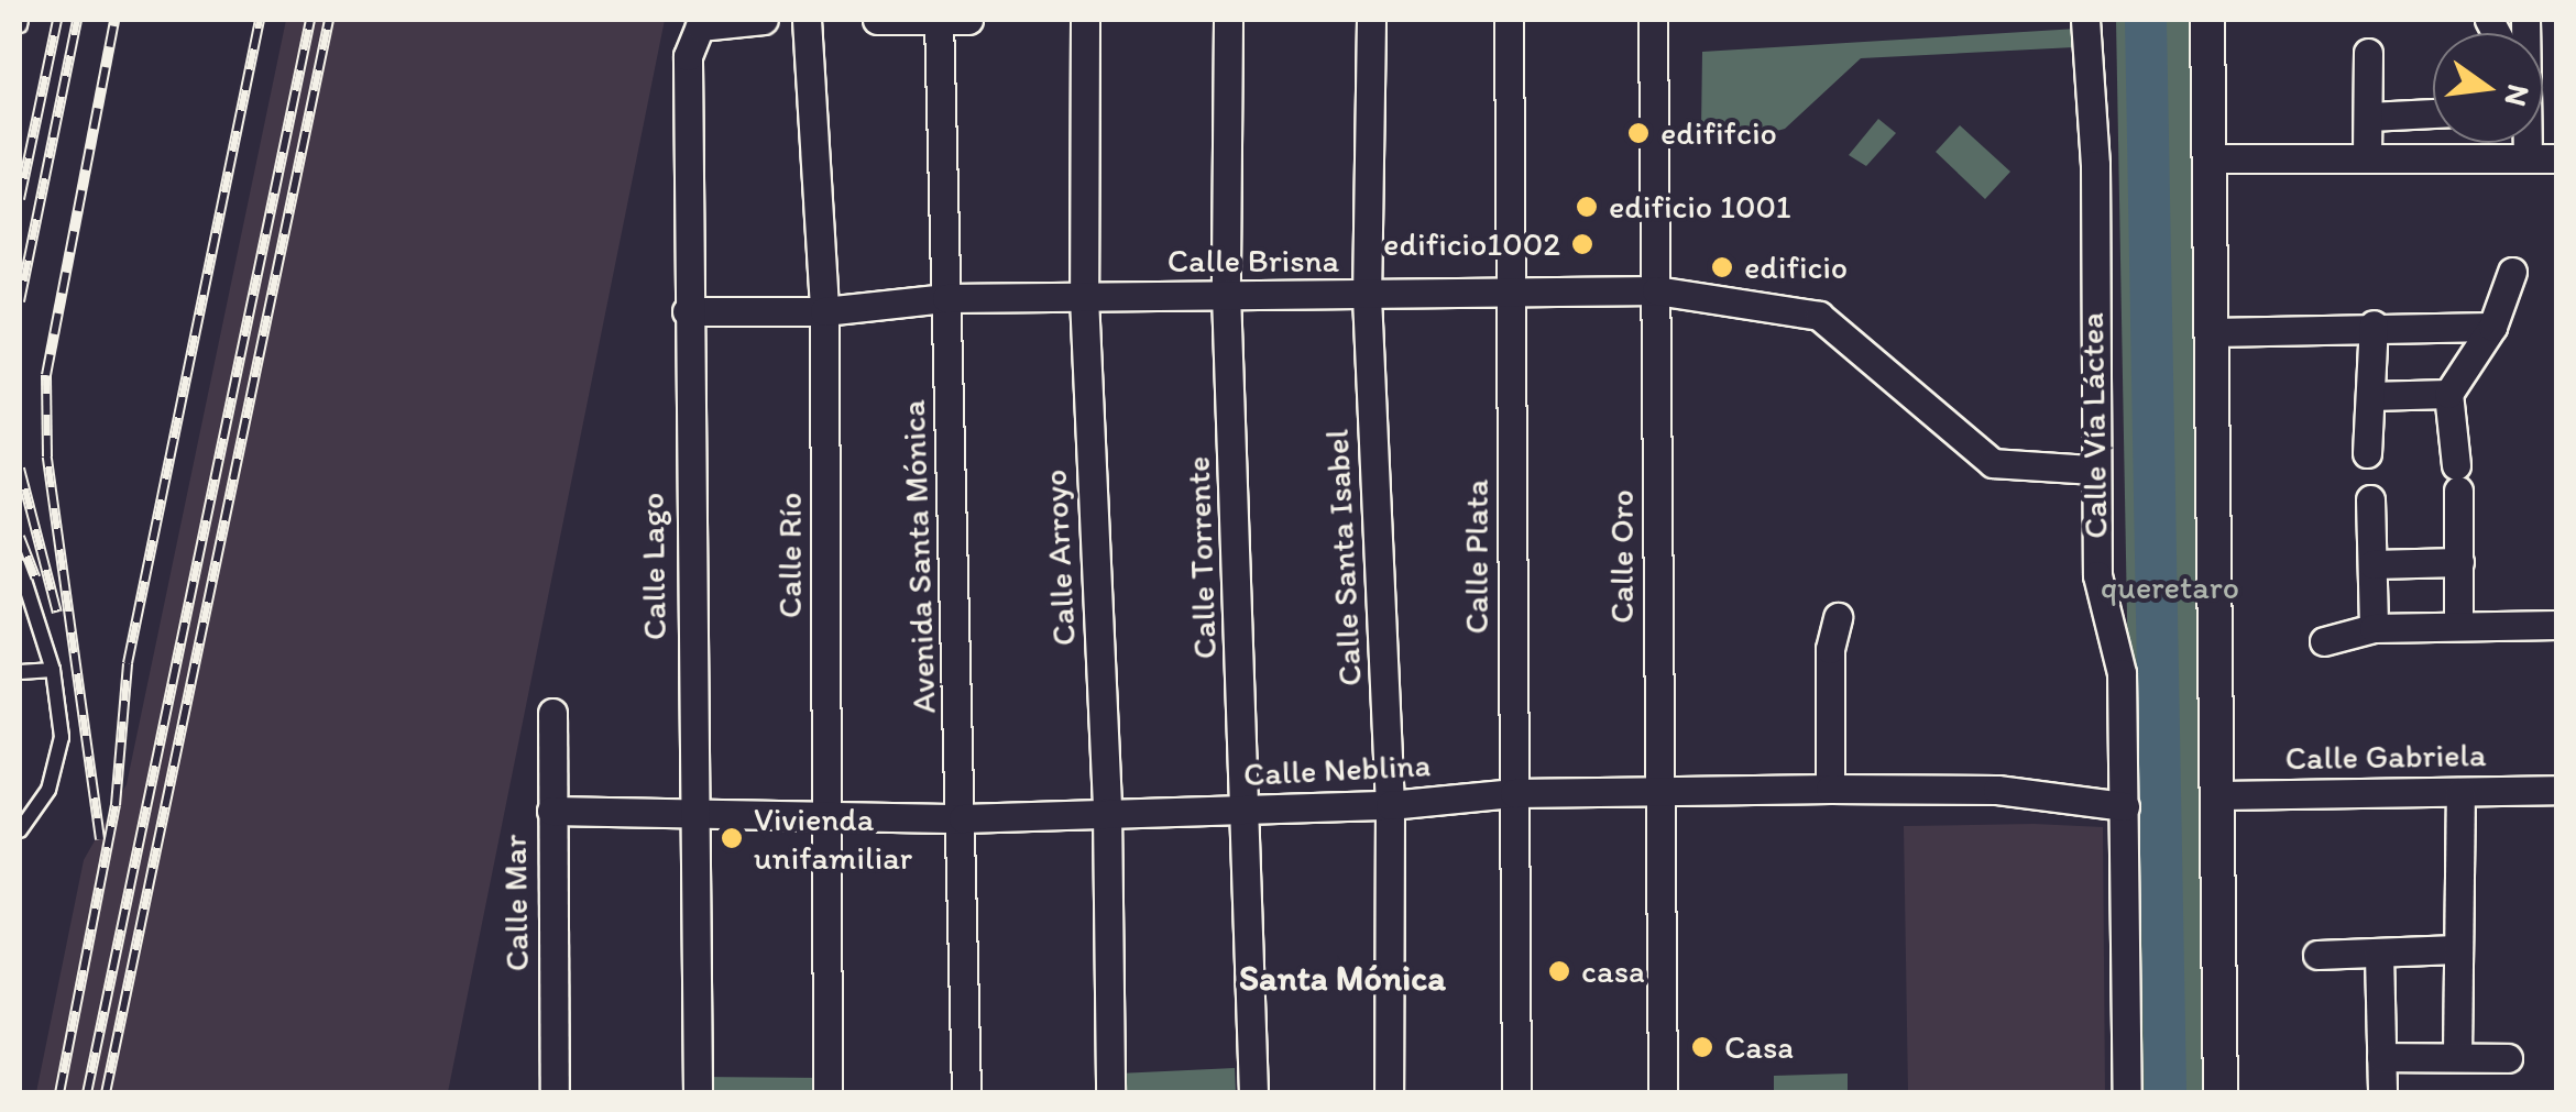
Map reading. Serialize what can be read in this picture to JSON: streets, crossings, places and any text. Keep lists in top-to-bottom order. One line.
{"streets":{"street":["Calle Brisna","Calle Vía Láctea","Calle Río","Avenida Santa Mónica","Calle Plata","Calle Oro","Calle Arroyo","Calle Torrente","Calle Santa Isabel","Calle Lago","Calle Gabriela","Calle Neblina","Calle Mar"]},"crossings":[["Calle Brisna","Calle Vía Láctea"],["Calle Brisna","Calle Río"],["Calle Brisna","Avenida Santa Mónica"],["Calle Brisna","Calle Plata"],["Calle Brisna","Calle Oro"],["Calle Brisna","Calle Arroyo"],["Calle Brisna","Calle Torrente"],["Calle Brisna","Calle Santa Isabel"],["Calle Brisna","Calle Lago"],["Calle Vía Láctea","Calle Neblina"],["Calle Río","Calle Neblina"],["Avenida Santa Mónica","Calle Neblina"],["Calle Plata","Calle Neblina"],["Calle Oro","Calle Neblina"],["Calle Arroyo","Calle Neblina"],["Calle Torrente","Calle Neblina"],["Calle Santa Isabel","Calle Neblina"],["Calle Lago","Calle Neblina"],["Calle Neblina","Calle Mar"]],"districts":["Santa Mónica"],"parks":["queretaro"],"places":["edififcio","edificio 1001","edificio1002","edificio","Vivienda unifamiliar","casa","Casa"],"north":"right"}
